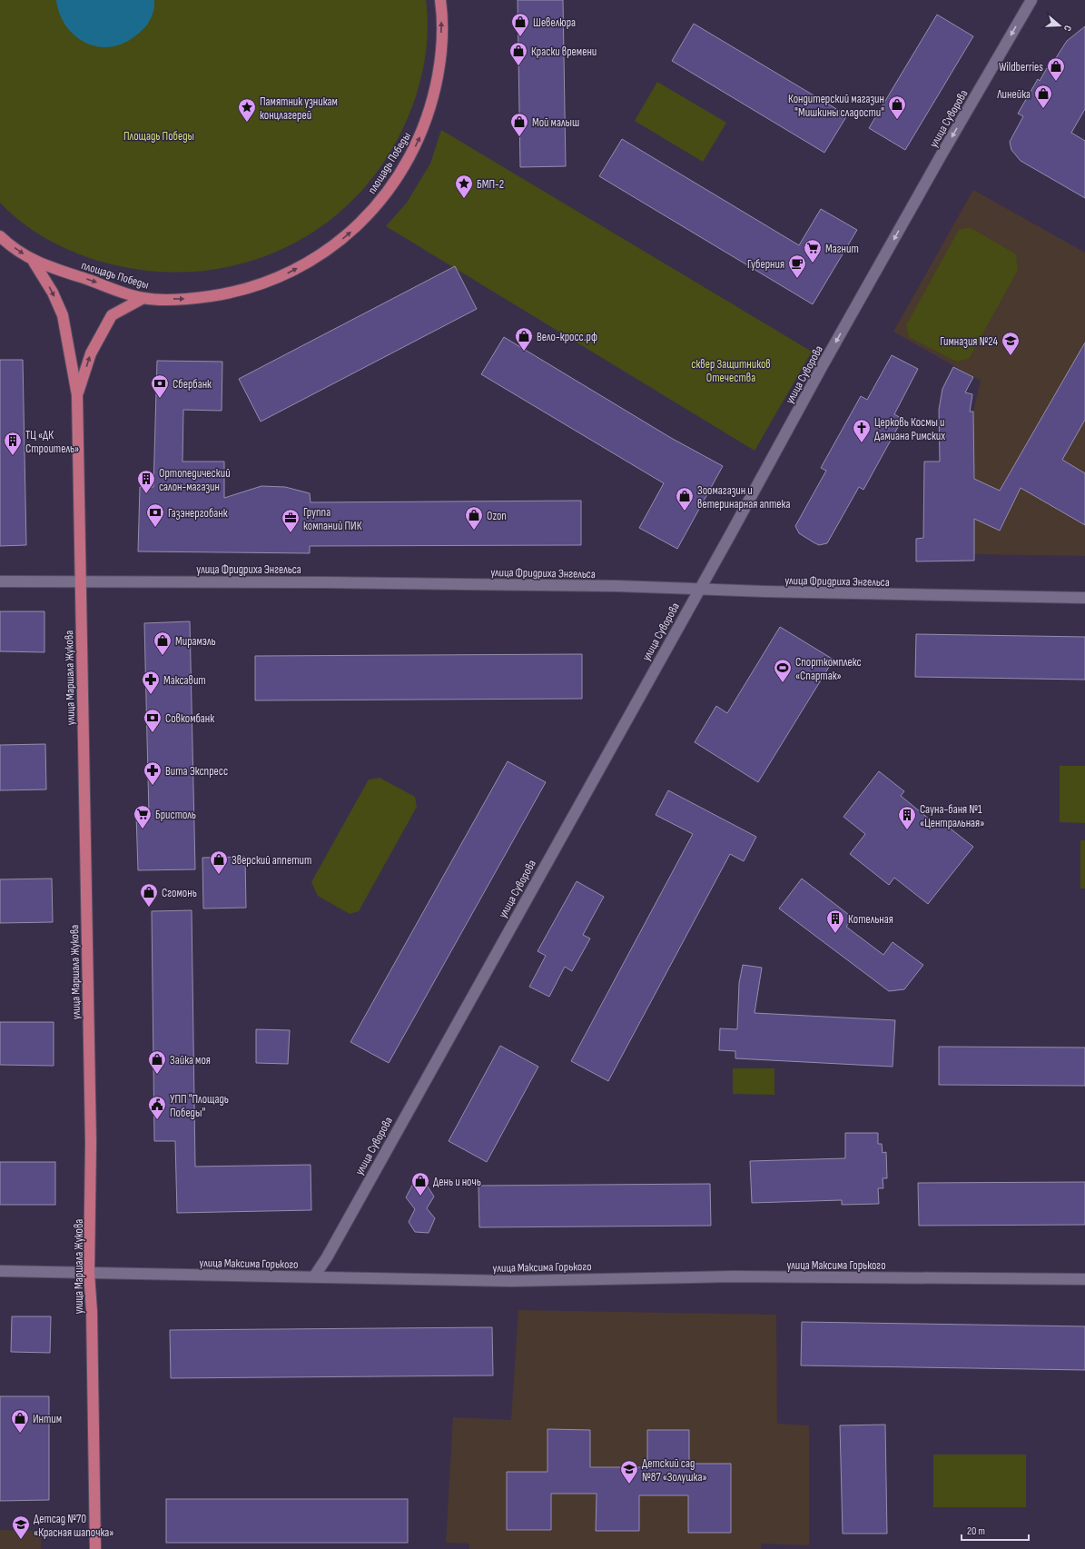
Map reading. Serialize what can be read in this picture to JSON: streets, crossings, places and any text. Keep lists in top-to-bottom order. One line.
{"streets":{"main road":["площадь Победы","улица Маршала Жукова"],"street":["улица Суворова","улица Фридриха Энгельса","улица Максима Горького"]},"crossings":[["улица Суворова","улица Фридриха Энгельса"],["улица Суворова","улица Максима Горького"],["улица Фридриха Энгельса","улица Маршала Жукова"],["улица Маршала Жукова","улица Максима Горького"]],"one_way":["улица Суворова"],"parks":["Площадь Победы","сквер Защитников Отечества"],"places":{"shop":["Шевелюра","Краски времени","Wildberries","Линейка","Кондитерский магазин \"Мишкины сладости\"","Мой малыш","Вело-кросс.рф","Зоомагазин и ветеринарная аптека","Ozon","Мирамэль","Зверский аппетит","Сгомонь","Зайка моя","День и ночь","Интим"],"place":["Памятник узникам концлагерей","БМП-2"],"supermarket":["Магнит","Бристоль"],"cafe":["Губерния"],"school or university":["Гимназия №24","Детский сад №87 «Золушка»","Детсад №70 «Красная шапочка»"],"bank":["Сбербанк","Газэнергобанк","Совкомбанк"],"church":["Церковь Космы и Дамиана Римских"],"building":["ТЦ «ДК Строитель»","Ортопедический салон-магазин","Сауна-баня №1 «Центральная»","Котельная"],"office":["Группа компаний ПИК"],"sports":["Спорткомплекс «Спартак»"],"pharmacy":["Максавит","Вита Экспресс"],"public building":["УПП \"Площадь Победы\""]},"scale_bar":"20 m","north":"right"}
